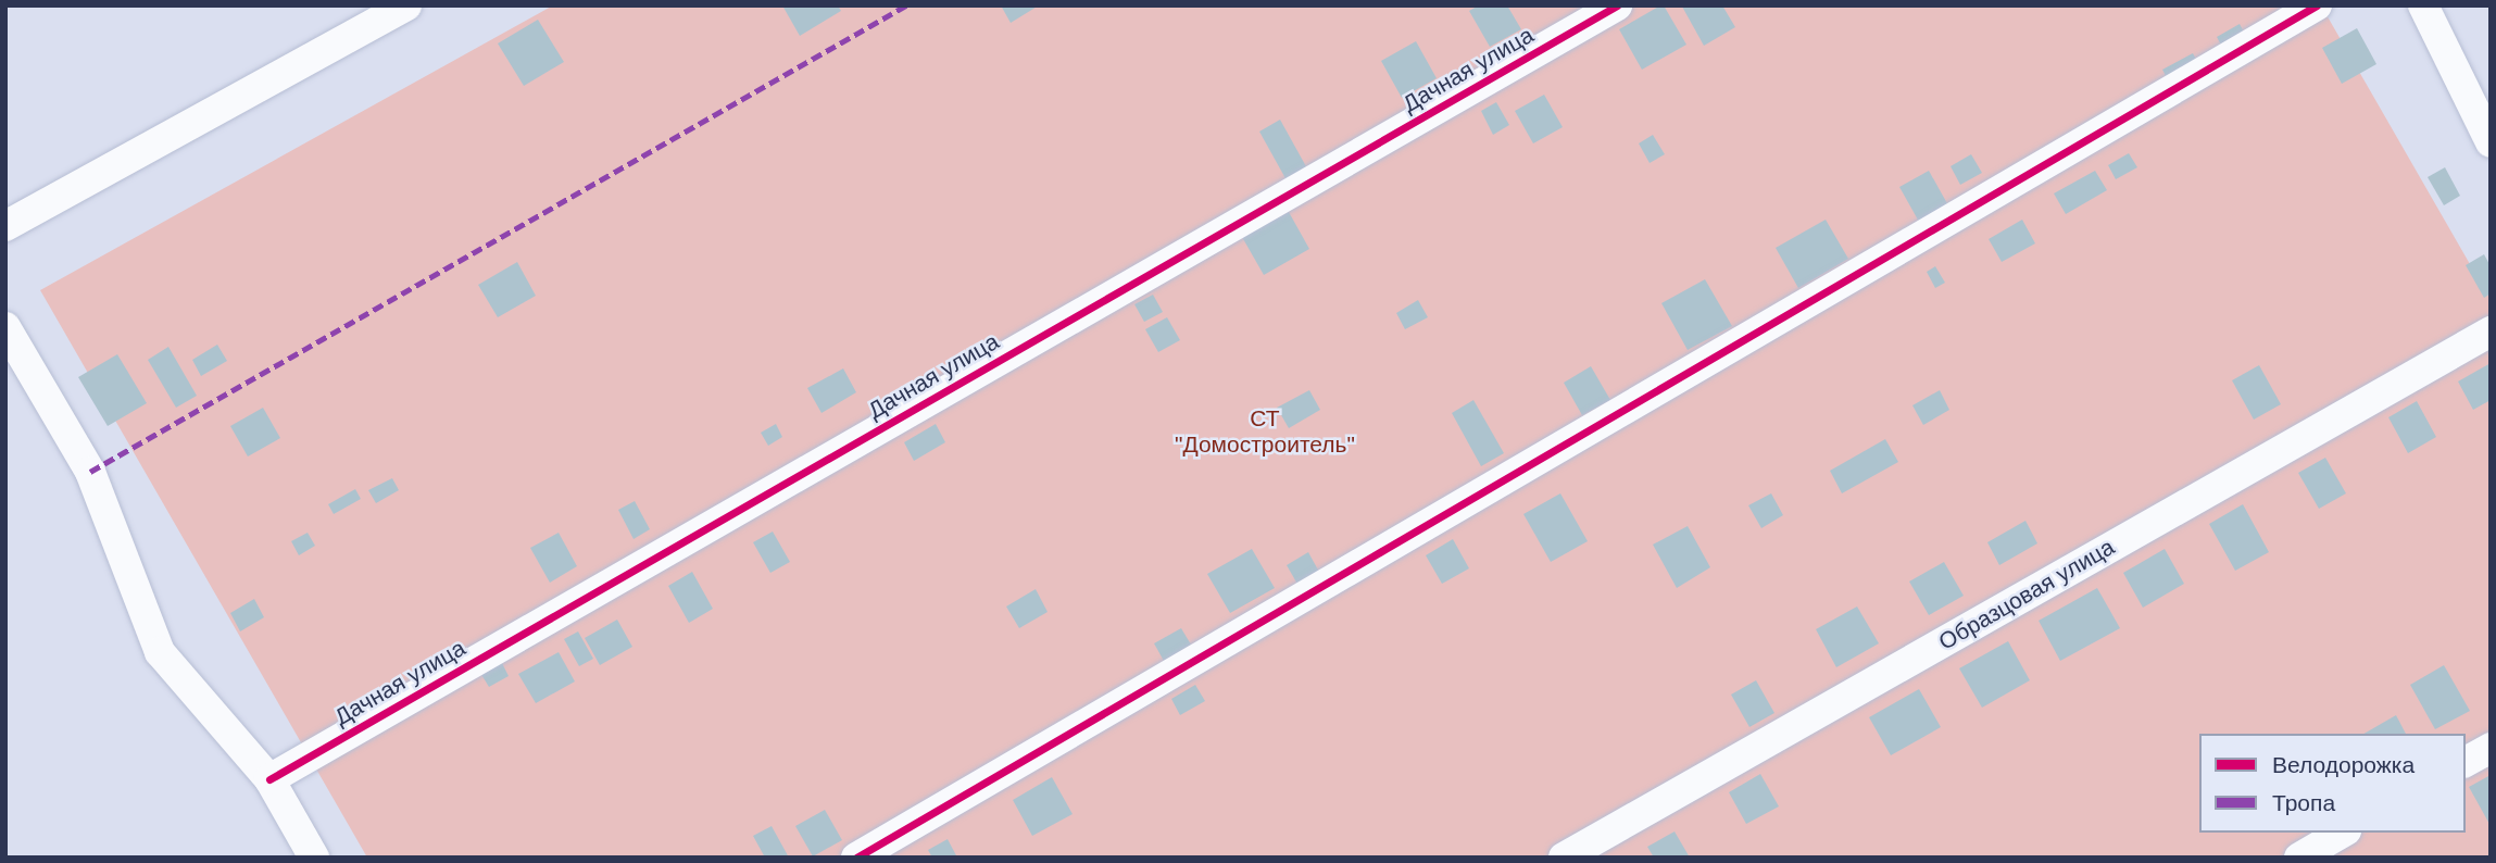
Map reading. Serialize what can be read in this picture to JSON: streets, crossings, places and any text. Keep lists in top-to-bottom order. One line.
{"streets":{"street":["Дачная улица","Образцовая улица"]},"parks":["СТ \"Домостроитель\""],"legend":["Велодорожка","Тропа"]}
